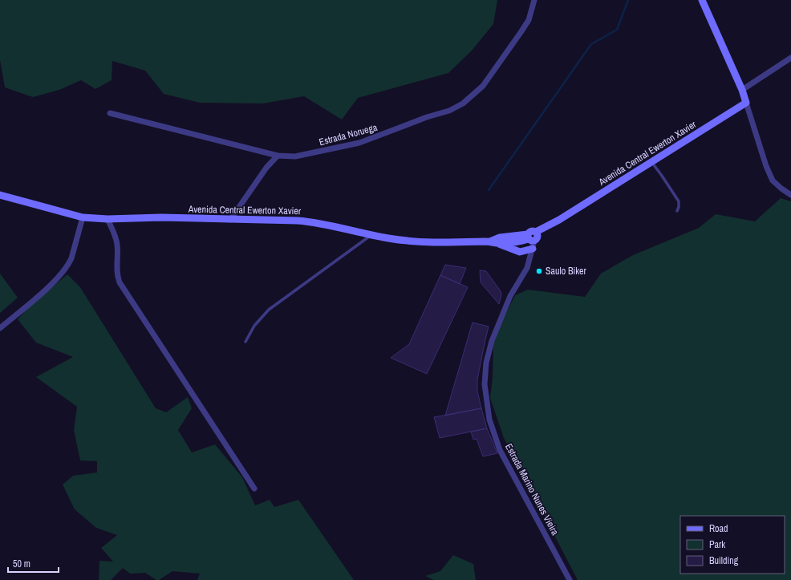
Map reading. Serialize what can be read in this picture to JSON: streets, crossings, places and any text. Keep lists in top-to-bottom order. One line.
{"streets":{"main road":["Avenida Central Ewerton Xavier"],"street":["Estrada Noruega","Estrada Marino Nunes Vieira"]},"crossings":[["Avenida Central Ewerton Xavier","Estrada Marino Nunes Vieira"]],"places":["Saulo Biker"],"legend":["Road","Park","Building"],"scale_bar":"50 m"}
